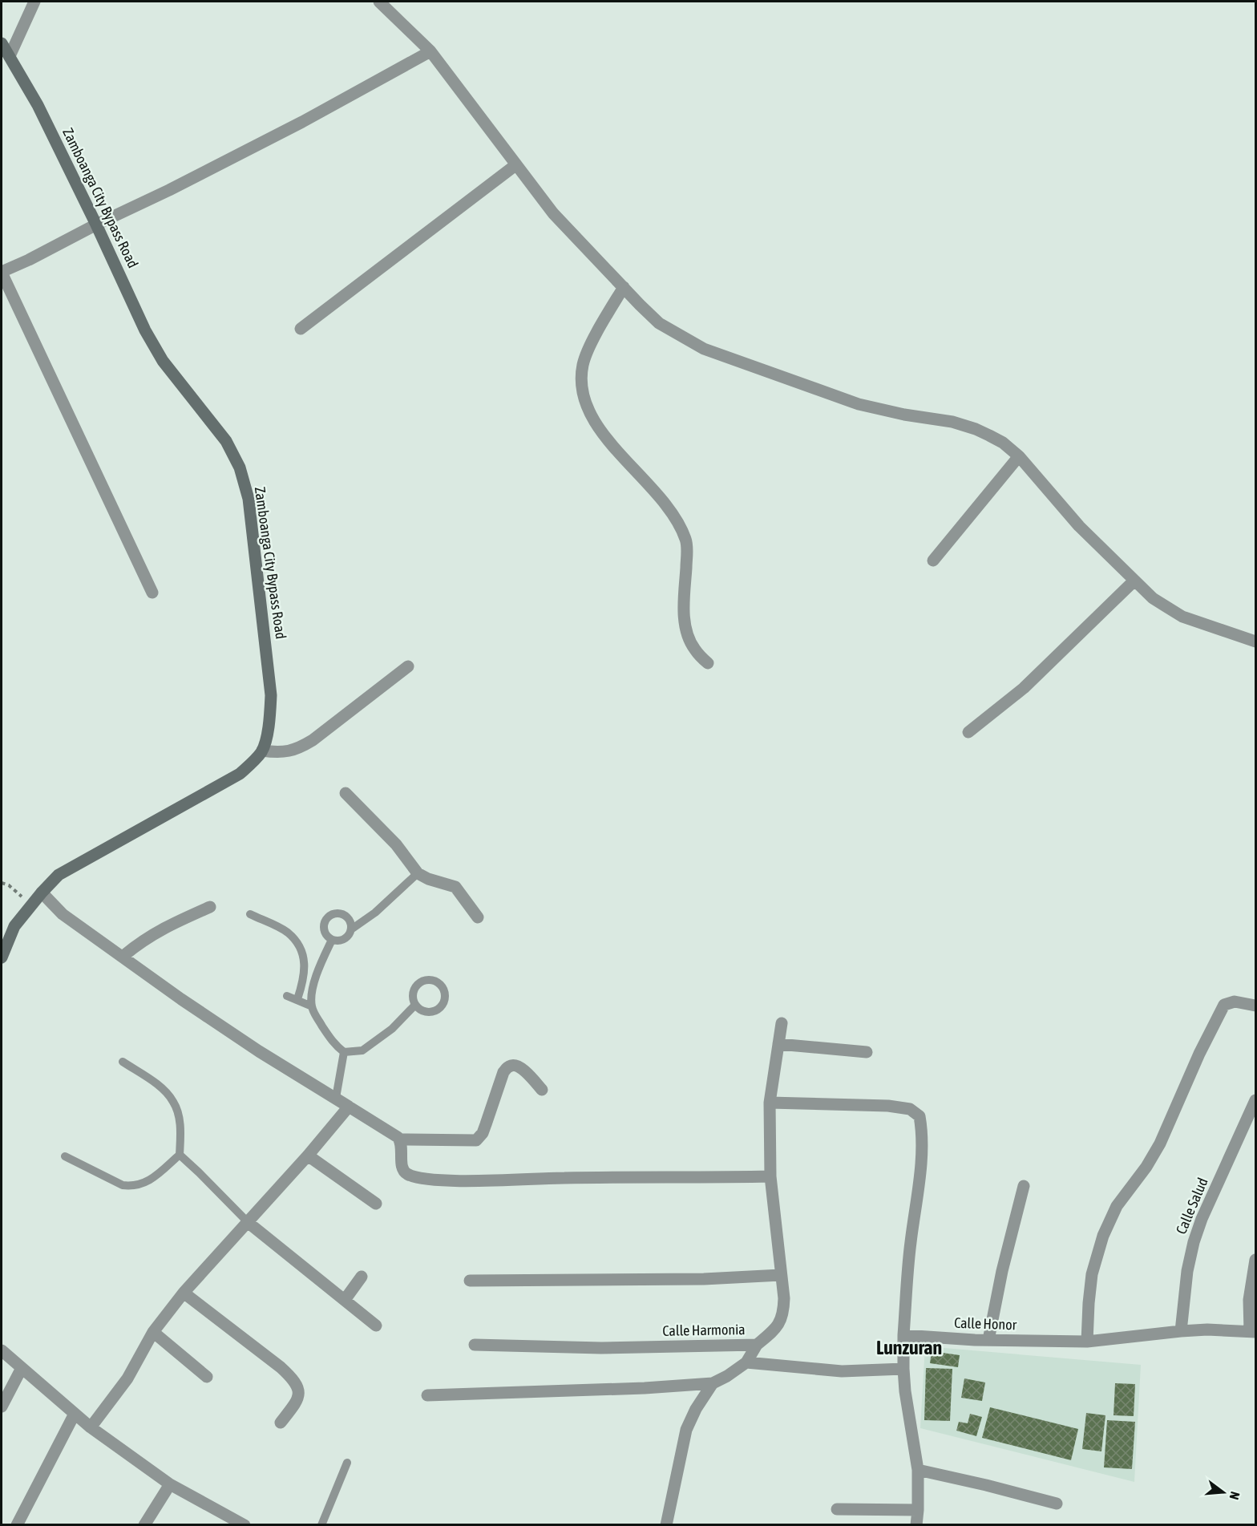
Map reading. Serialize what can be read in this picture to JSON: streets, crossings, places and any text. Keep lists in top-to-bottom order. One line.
{"streets":{"main road":["Zamboanga City Bypass Road"],"street":["Calle Salud","Calle Honor","Calle Harmonia"]},"crossings":[["Calle Salud","Calle Honor"]],"districts":["Lunzuran"],"north":"right"}
